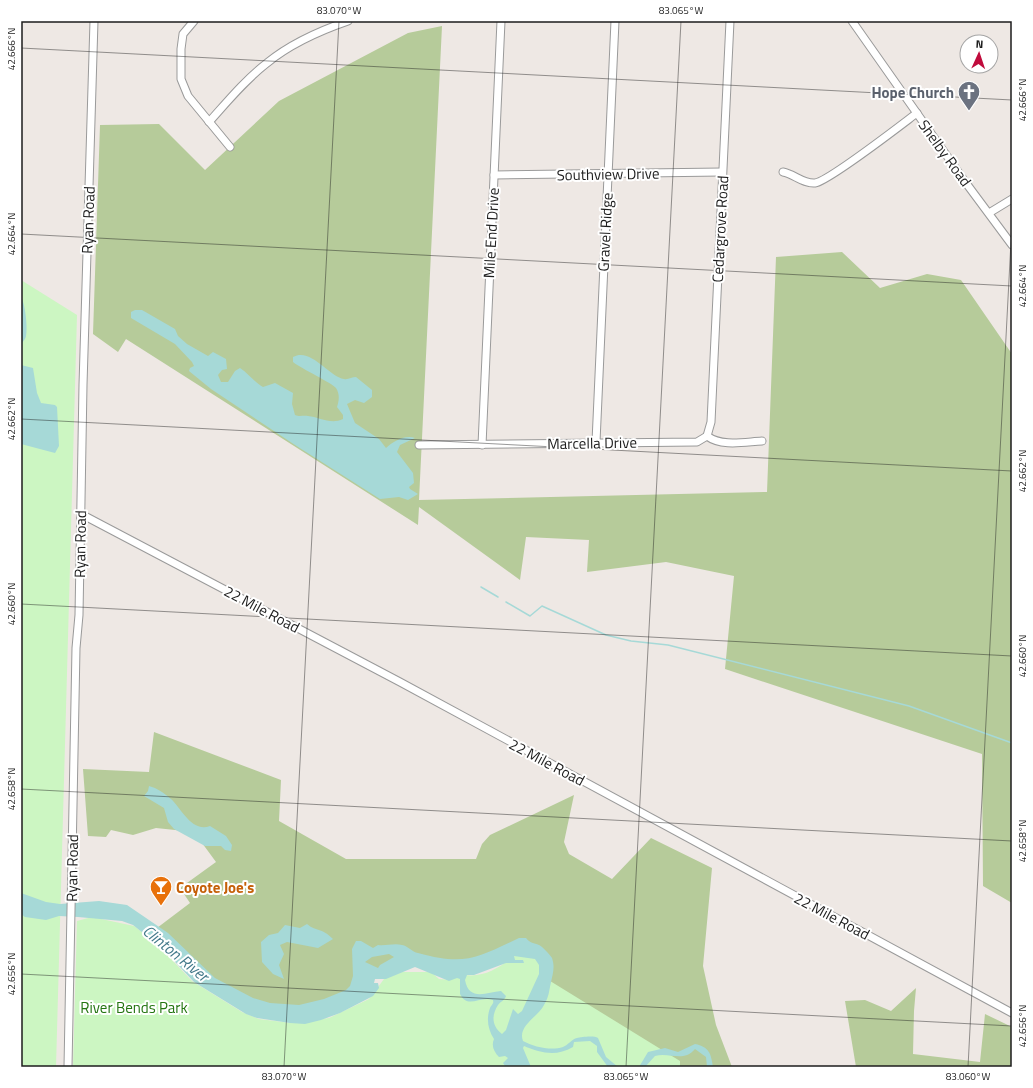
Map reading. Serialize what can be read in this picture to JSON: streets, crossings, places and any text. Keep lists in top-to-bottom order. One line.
{"streets":{"street":["Shelby Road","Southview Drive","Ryan Road","Cedargrove Road","Gravel Ridge","Mile End Drive","Marcella Drive","22 Mile Road"]},"crossings":[["Southview Drive","Cedargrove Road"],["Southview Drive","Gravel Ridge"],["Southview Drive","Mile End Drive"],["Ryan Road","22 Mile Road"],["Cedargrove Road","Marcella Drive"],["Gravel Ridge","Marcella Drive"],["Mile End Drive","Marcella Drive"]],"water":["Clinton River"],"parks":["River Bends Park"],"places":{"church":["Hope Church"],"bar":["Coyote Joe's"]},"north":"top","coordinates":["83.070°W","83.065°W","42.666°N","42.664°N","42.662°N","42.660°N","42.658°N","42.656°N","83.060°W"]}
